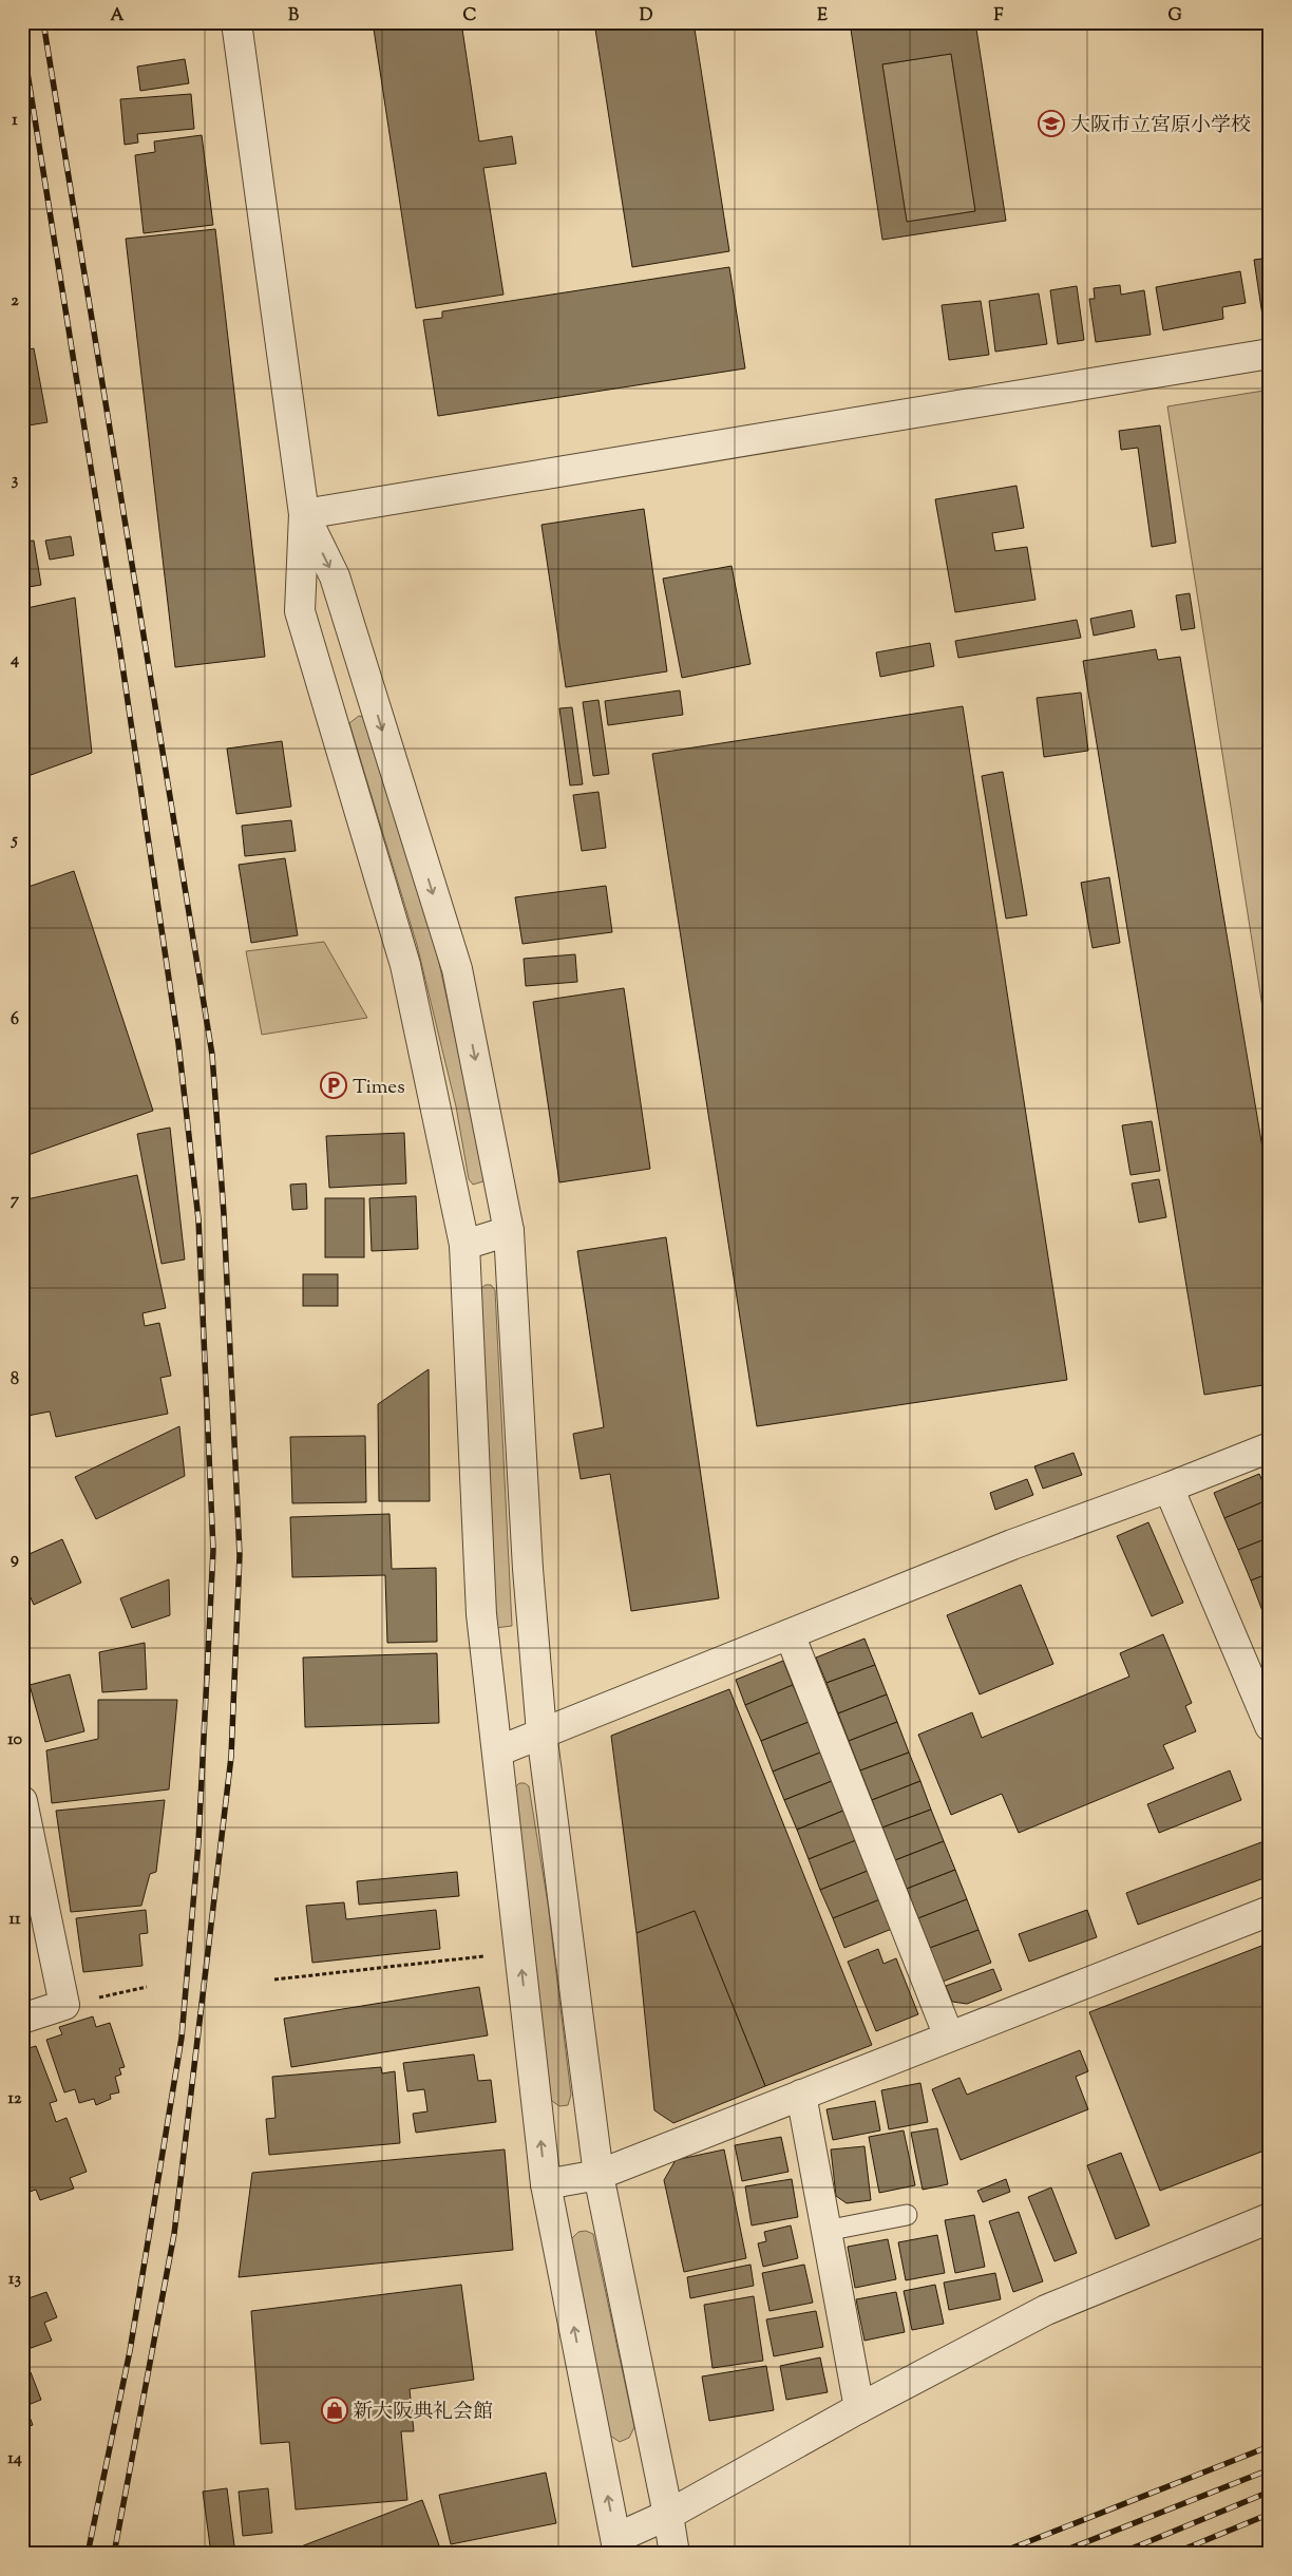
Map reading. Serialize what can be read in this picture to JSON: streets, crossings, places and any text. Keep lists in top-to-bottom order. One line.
{"places":{"school or university":["大阪市立宮原小学校"],"parking":["Times"],"shop":["新大阪典礼会館"]},"grid":{"columns":["A","B","C","D","E","F","G"],"rows":["1","2","3","4","5","6","7","8","9","10","11","12","13","14"]}}
